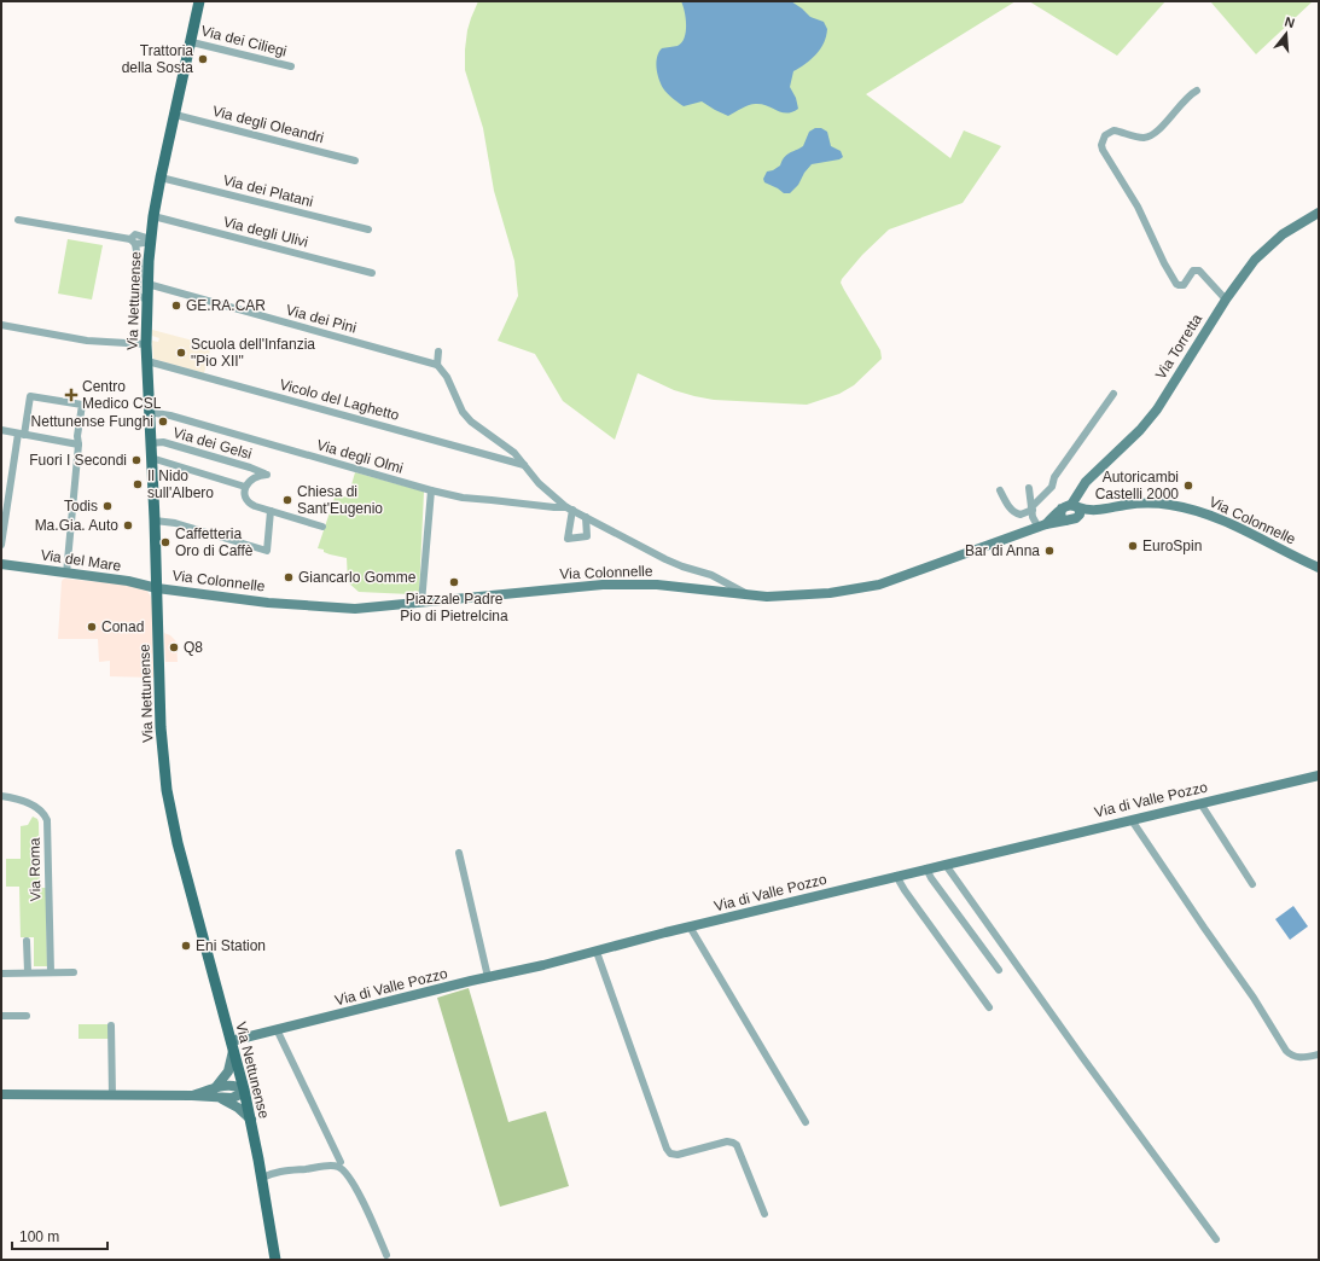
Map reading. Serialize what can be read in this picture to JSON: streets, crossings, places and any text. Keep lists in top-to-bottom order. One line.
{"streets":{"main road":["Via Nettunense"],"street":["Via dei Ciliegi","Via degli Oleandri","Via dei Platani","Via degli Ulivi","Via dei Pini","Via Torretta","Vicolo del Laghetto","Via dei Gelsi","Via degli Olmi","Via Colonnelle","Via del Mare","Via di Valle Pozzo","Via Roma"]},"crossings":[["Via dei Ciliegi","Via Nettunense"],["Via degli Oleandri","Via Nettunense"],["Via dei Platani","Via Nettunense"],["Via degli Ulivi","Via Nettunense"],["Via Nettunense","Via dei Pini"],["Via Nettunense","Vicolo del Laghetto"],["Via Nettunense","Via dei Gelsi"],["Via Nettunense","Via degli Olmi"],["Via Nettunense","Via Colonnelle"],["Via Nettunense","Via del Mare"],["Via Nettunense","Via di Valle Pozzo"],["Via Torretta","Via Colonnelle"],["Via Colonnelle","Via del Mare"]],"places":{"other":["Trattoria della Sosta","GE.RA.CAR","Scuola dell'Infanzia \"Pio XII\"","Nettunense Funghi","Fuori I Secondi","Il Nido sull'Albero","Autoricambi Castelli 2000","Chiesa di Sant'Eugenio","Todis","Ma.Gia. Auto","Caffetteria Oro di Caffè","EuroSpin","Bar di Anna","Giancarlo Gomme","Piazzale Padre Pio di Pietrelcina","Conad","Q8","Eni Station"],"health":["Centro Medico CSL"]},"scale_bar":"100 m","north":"top"}
